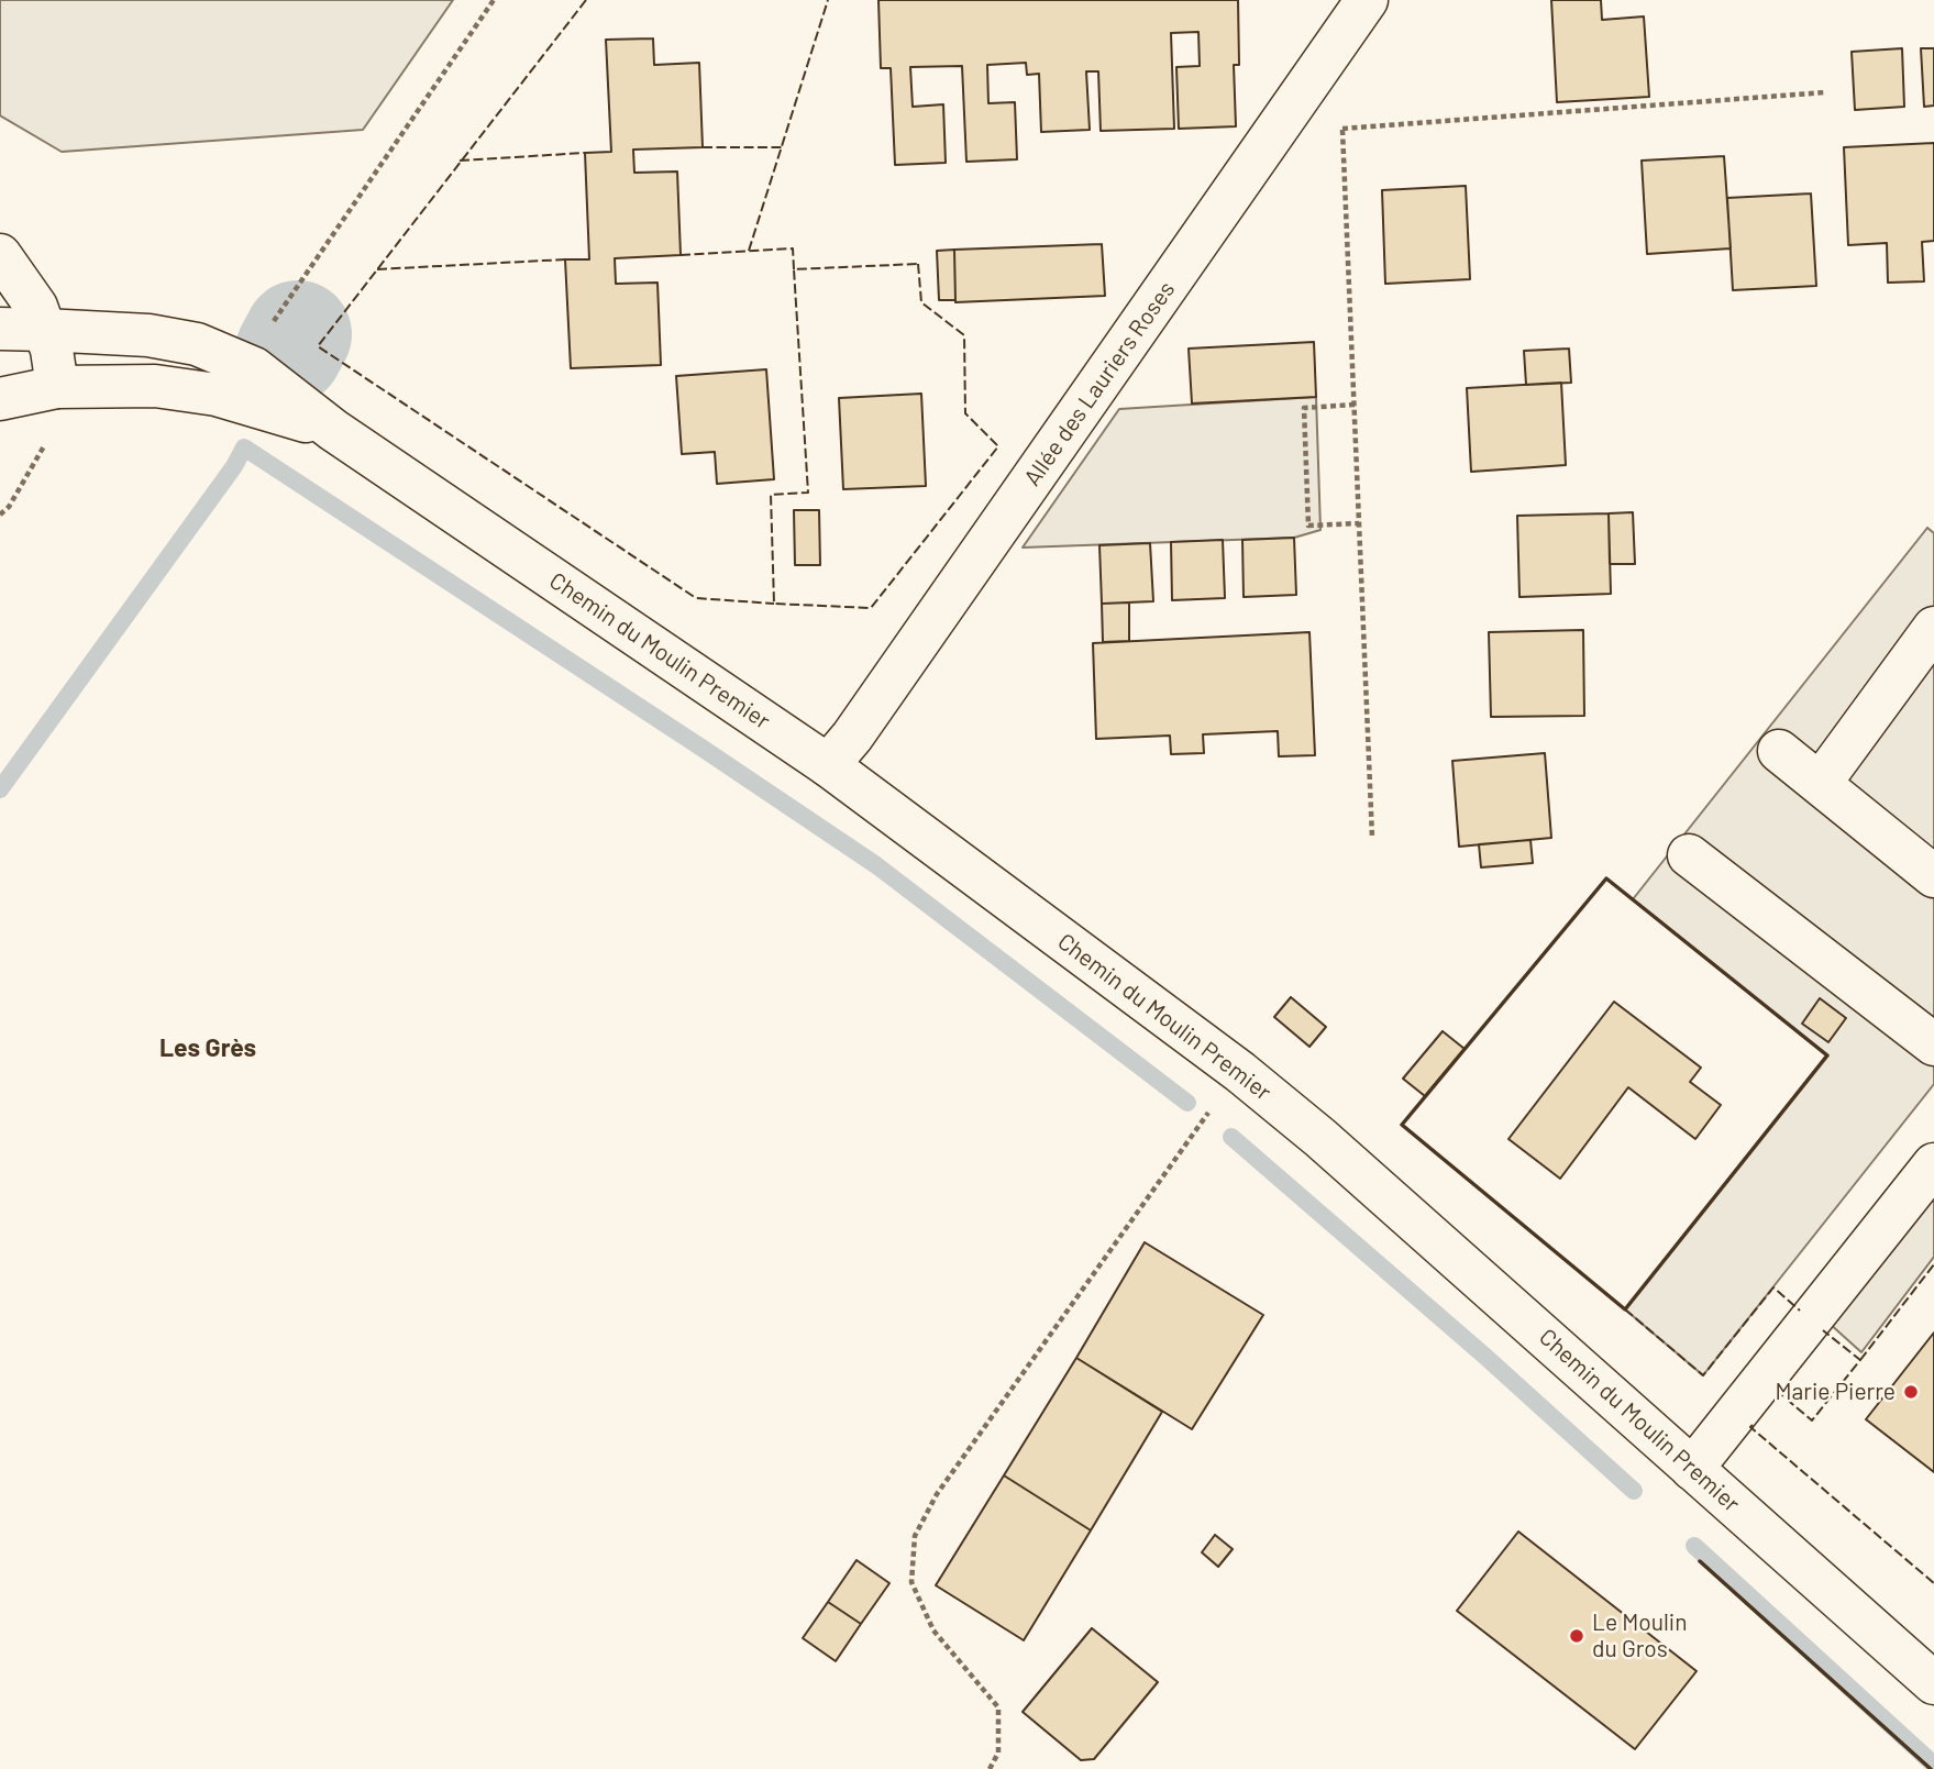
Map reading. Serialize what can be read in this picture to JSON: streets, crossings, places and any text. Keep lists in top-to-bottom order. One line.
{"streets":{"main road":["Allée des Lauriers Roses","Chemin du Moulin Premier"]},"crossings":[["Allée des Lauriers Roses","Chemin du Moulin Premier"]],"districts":["Les Grès"],"places":["Marie Pierre","Le Moulin du Gros"]}
